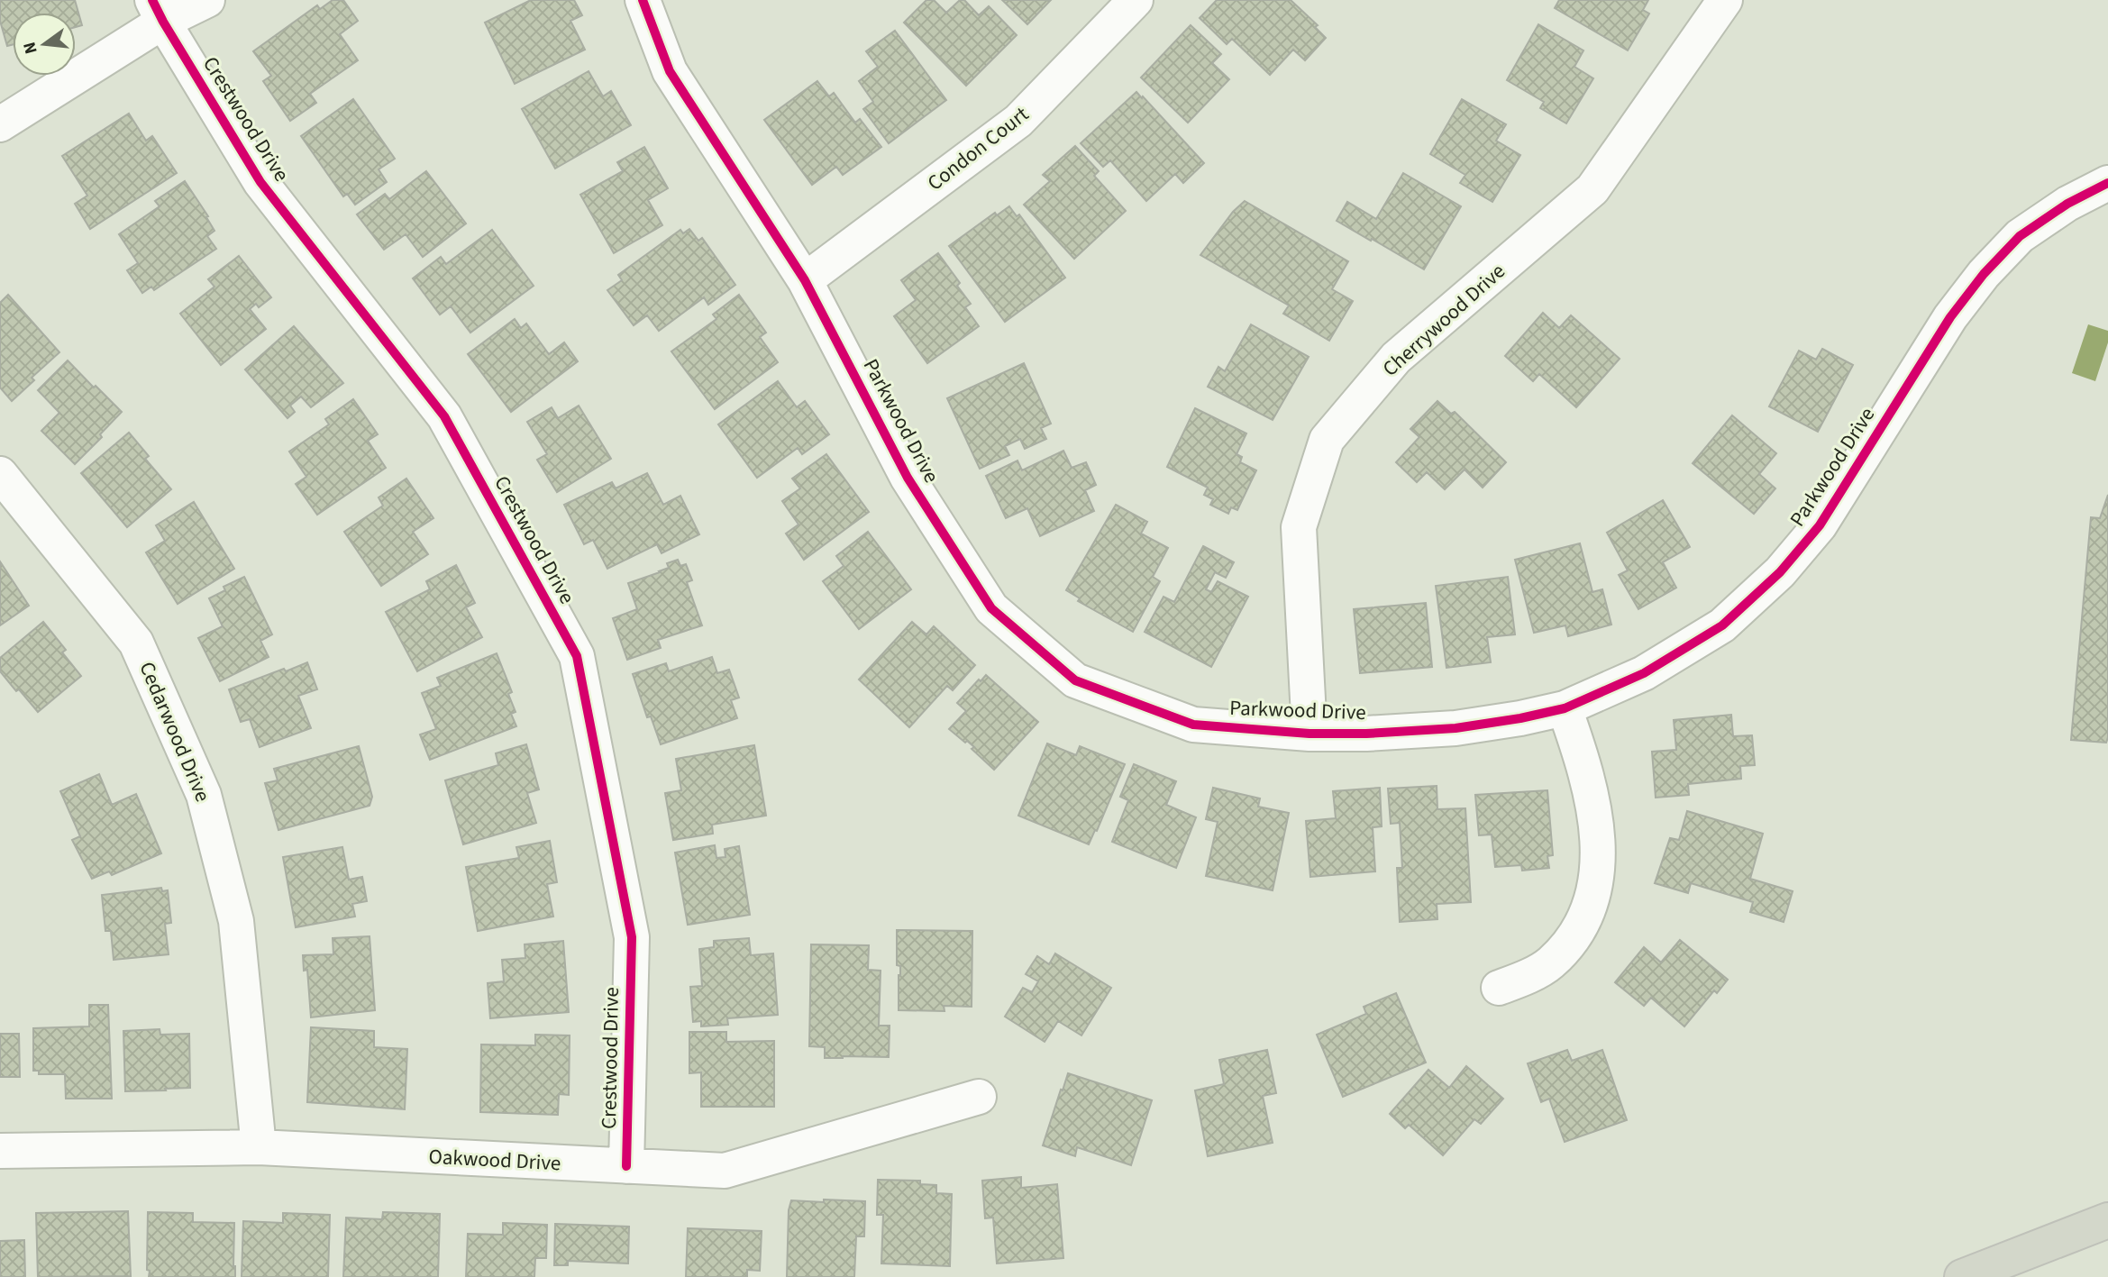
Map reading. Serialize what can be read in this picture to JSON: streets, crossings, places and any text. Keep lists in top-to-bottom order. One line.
{"streets":{"street":["Crestwood Drive","Condon Court","Cherrywood Drive","Parkwood Drive","Cedarwood Drive","Oakwood Drive"]},"crossings":[["Crestwood Drive","Oakwood Drive"],["Condon Court","Parkwood Drive"],["Cherrywood Drive","Parkwood Drive"],["Cedarwood Drive","Oakwood Drive"]],"north":"left"}
